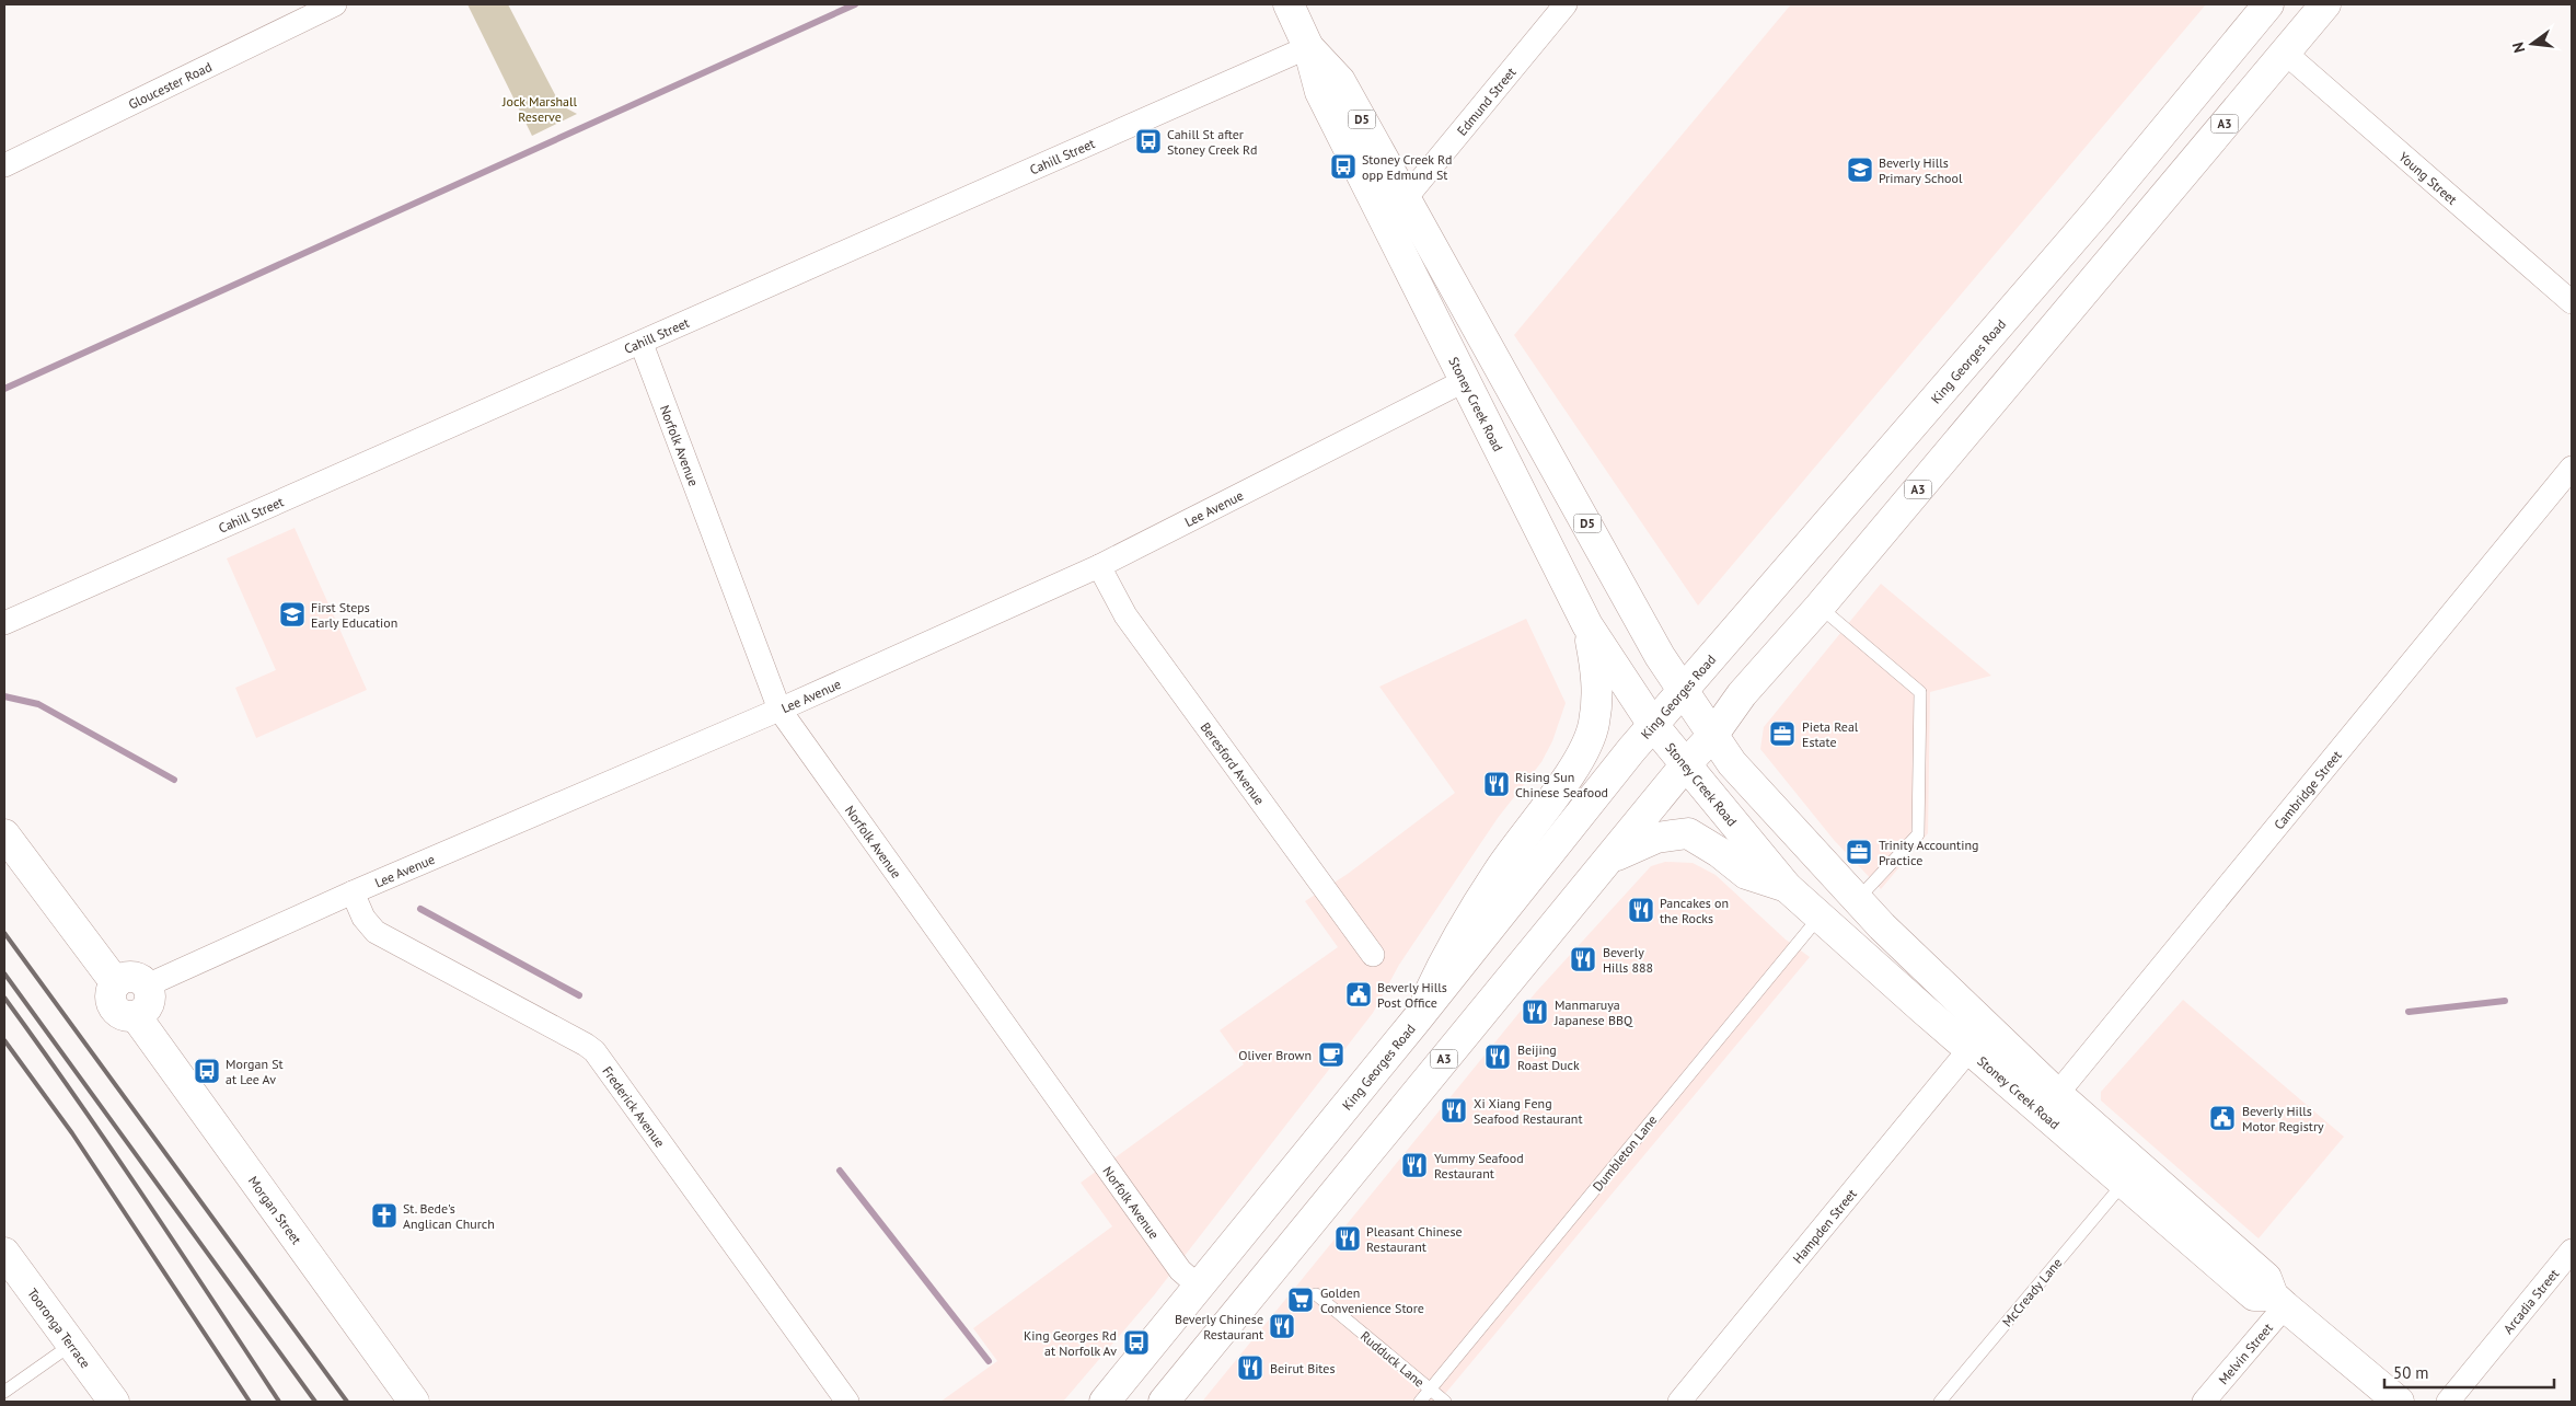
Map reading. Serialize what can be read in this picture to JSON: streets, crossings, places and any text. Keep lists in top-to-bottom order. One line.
{"streets":{"main road":["D5","A3","King Georges Road","Stoney Creek Road","Morgan Street","Tooronga Terrace"],"street":["Gloucester Road","Edmund Street","Cahill Street","Young Street","Norfolk Avenue","Lee Avenue","Beresford Avenue","Cambridge Street","Frederick Avenue","Hampden Street","Arcadia Street","Melvin Street"],"lane":["Dumbleton Lane","McCready Lane","Rudduck Lane"]},"crossings":[["Edmund Street","Stoney Creek Road"],["A3","Young Street"],["A3","Stoney Creek Road"],["Cahill Street","Stoney Creek Road"],["Cahill Street","Norfolk Avenue"],["King Georges Road","Stoney Creek Road"],["King Georges Road","Norfolk Avenue"],["Stoney Creek Road","Lee Avenue"],["Stoney Creek Road","Cambridge Street"],["Stoney Creek Road","Dumbleton Lane"],["Stoney Creek Road","Hampden Street"],["Stoney Creek Road","McCready Lane"],["Stoney Creek Road","Melvin Street"],["Norfolk Avenue","Lee Avenue"],["Lee Avenue","Beresford Avenue"],["Lee Avenue","Frederick Avenue"],["Lee Avenue","Morgan Street"],["Dumbleton Lane","Rudduck Lane"]],"parks":["Jock Marshall Reserve"],"places":{"bus stop":["Cahill St after Stoney Creek Rd","Stoney Creek Rd opp Edmund St","Morgan St at Lee Av","King Georges Rd at Norfolk Av"],"school or university":["Beverly Hills Primary School","First Steps Early Education"],"office":["Pieta Real Estate","Trinity Accounting Practice"],"restaurant":["Rising Sun Chinese Seafood","Pancakes on the Rocks","Beverly Hills 888","Manmaruya Japanese BBQ","Beijing Roast Duck","Xi Xiang Feng Seafood Restaurant","Yummy Seafood Restaurant","Pleasant Chinese Restaurant","Beverly Chinese Restaurant","Beirut Bites"],"public building":["Beverly Hills Post Office","Beverly Hills Motor Registry"],"cafe":["Oliver Brown"],"church":["St. Bede's Anglican Church"],"supermarket":["Golden Convenience Store"]},"scale_bar":"50 m","north":"left"}
